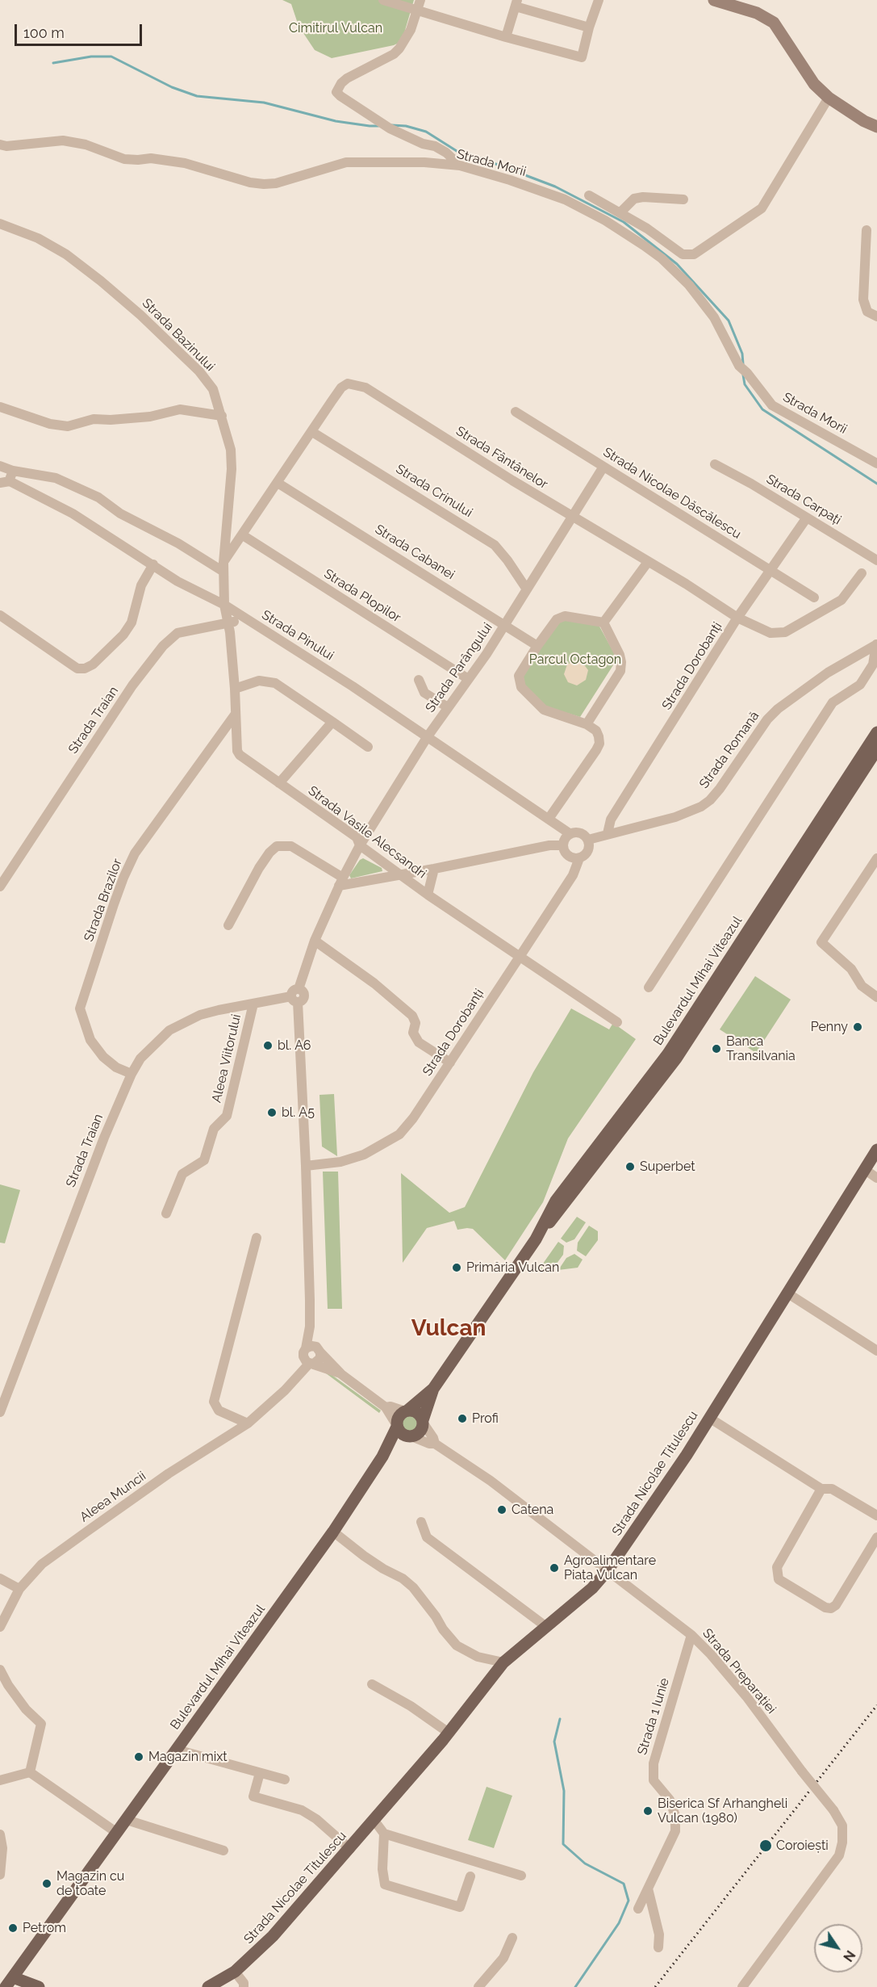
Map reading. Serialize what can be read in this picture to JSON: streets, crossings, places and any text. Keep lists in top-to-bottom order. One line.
{"streets":{"main road":["Bulevardul Mihai Viteazul","Strada Nicolae Titulescu"],"street":["Strada Morii","Strada Bazinului","Strada Fântânelor","Strada Crinului","Strada Nicolae Dăscălescu","Strada Carpați","Strada Cabanei","Strada Plopilor","Strada Pinului","Strada Dorobanți","Strada Parângului","Strada Traian","Strada Romană","Strada Vasile Alecsandri","Strada Brazilor","Aleea Viitorului","Aleea Muncii","Strada Preparației","Strada 1 Iunie"]},"crossings":[["Strada Bazinului","Strada Fântânelor"],["Strada Bazinului","Strada Vasile Alecsandri"],["Strada Fântânelor","Strada Crinului"],["Strada Fântânelor","Strada Cabanei"],["Strada Fântânelor","Strada Plopilor"],["Strada Fântânelor","Strada Dorobanți"],["Strada Fântânelor","Strada Parângului"],["Strada Fântânelor","Strada Vasile Alecsandri"],["Strada Crinului","Strada Parângului"],["Strada Nicolae Dăscălescu","Strada Dorobanți"],["Strada Nicolae Dăscălescu","Strada Parângului"],["Strada Carpați","Strada Dorobanți"],["Strada Cabanei","Strada Parângului"],["Strada Plopilor","Strada Parângului"],["Strada Pinului","Strada Dorobanți"],["Strada Pinului","Strada Parângului"],["Strada Pinului","Strada Traian"],["Strada Pinului","Strada Romană"],["Strada Pinului","Strada Vasile Alecsandri"],["Strada Dorobanți","Strada Romană"],["Strada Dorobanți","Strada Vasile Alecsandri"],["Strada Parângului","Strada Vasile Alecsandri"],["Strada Traian","Strada Vasile Alecsandri"],["Strada Traian","Strada Brazilor"],["Strada Traian","Aleea Viitorului"],["Strada Vasile Alecsandri","Strada Brazilor"],["Bulevardul Mihai Viteazul","Strada Preparației"],["Strada Nicolae Titulescu","Strada Preparației"],["Strada Preparației","Strada 1 Iunie"]],"districts":["Vulcan"],"parks":["Cimitirul Vulcan","Parcul Octagon"],"places":["Penny","bl. A6","Banca Transilvania","bl. A5","Superbet","Primăria Vulcan","Profi","Catena","Agroalimentare Piața Vulcan","Magazin mixt","Biserica Sf Arhangheli Vulcan (1980)","Coroiești","Magazin cu de toate","Petrom"],"scale_bar":"100 m","north":"bottom right"}
